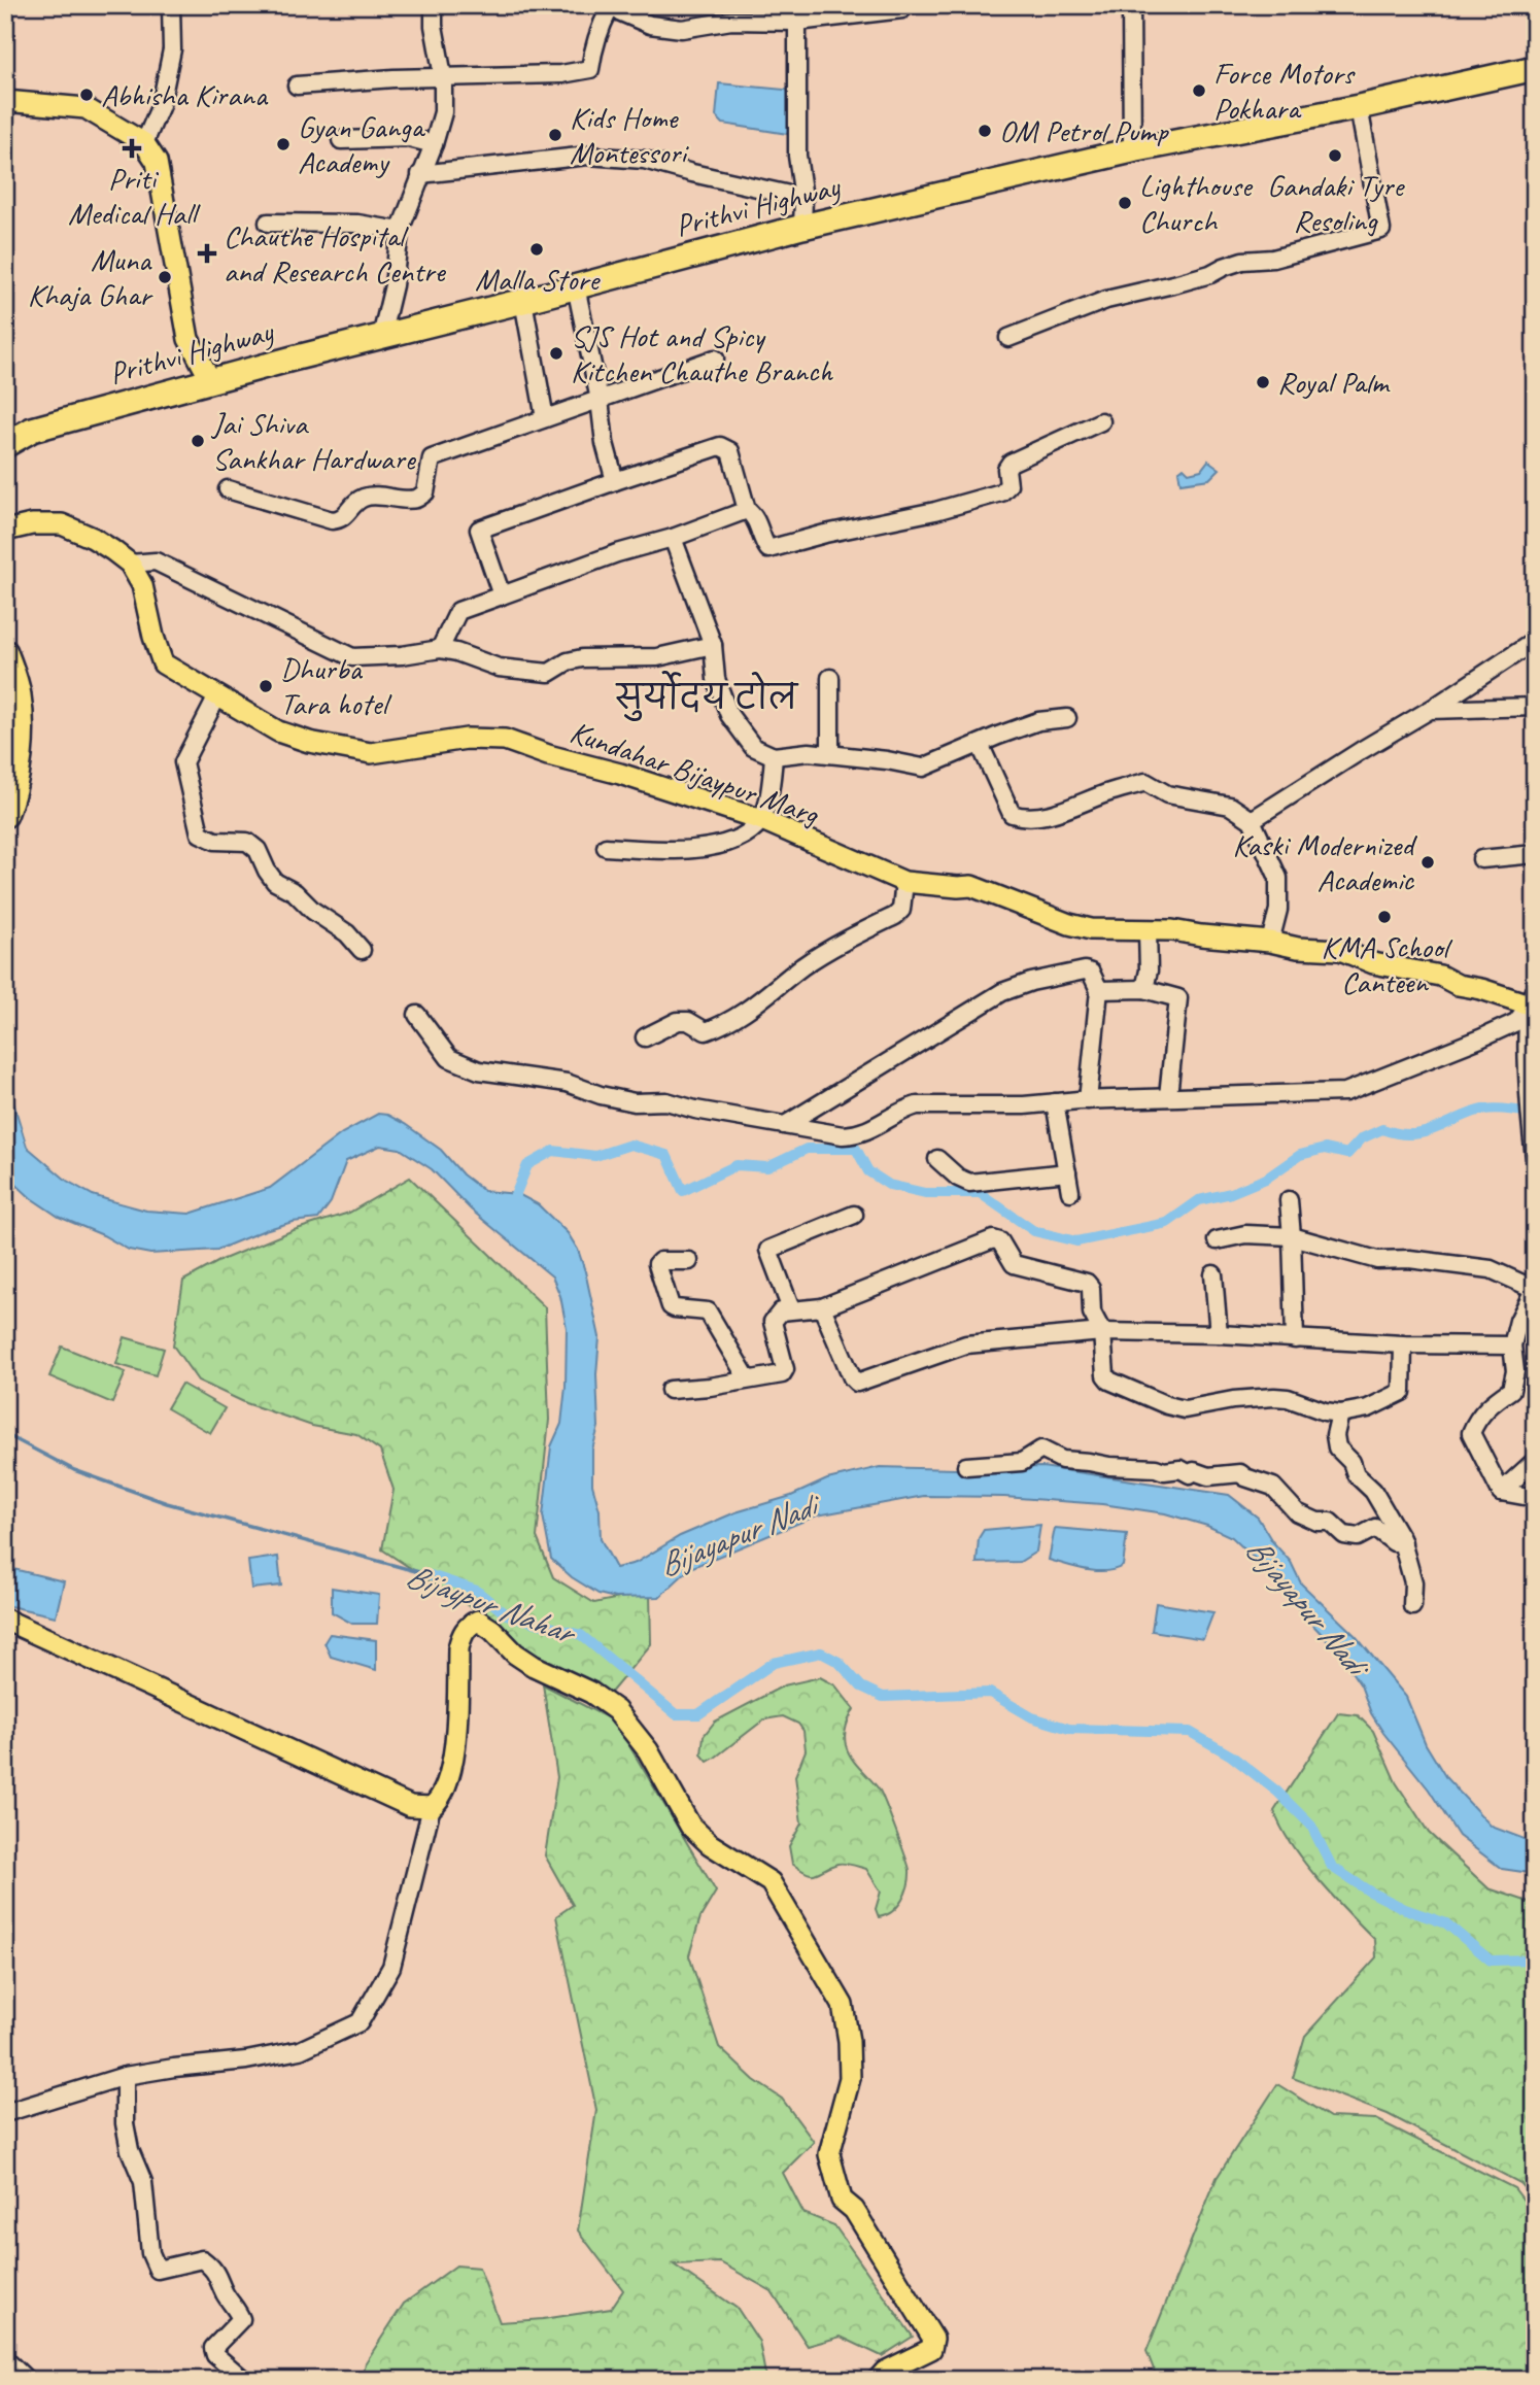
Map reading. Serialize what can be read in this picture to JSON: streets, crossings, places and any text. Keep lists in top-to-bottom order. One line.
{"streets":{"highway":["Prithvi Highway"],"main road":["Kundahar Bijaypur Marg"]},"districts":["सुर्योदय टोल"],"water":["Bijayapur Nadi","Bijaypur Nahar"],"places":{"other":["Force Motors Pokhara","Abhisha Kirana","OM Petrol Pump","Kids Home Montessori","Gyan Ganga Academy","Gandaki Tyre Resoling","Lighthouse Church","Malla Store","Muna Khaja Ghar","SJS Hot and Spicy Kitchen Chauthe Branch","Royal Palm","Jai Shiva Sankhar Hardware","Dhurba Tara hotel","Kaski Modernized Academic","KMA School Canteen"],"health":["Priti Medical Hall","Chauthe Hospital and Research Centre"]}}
